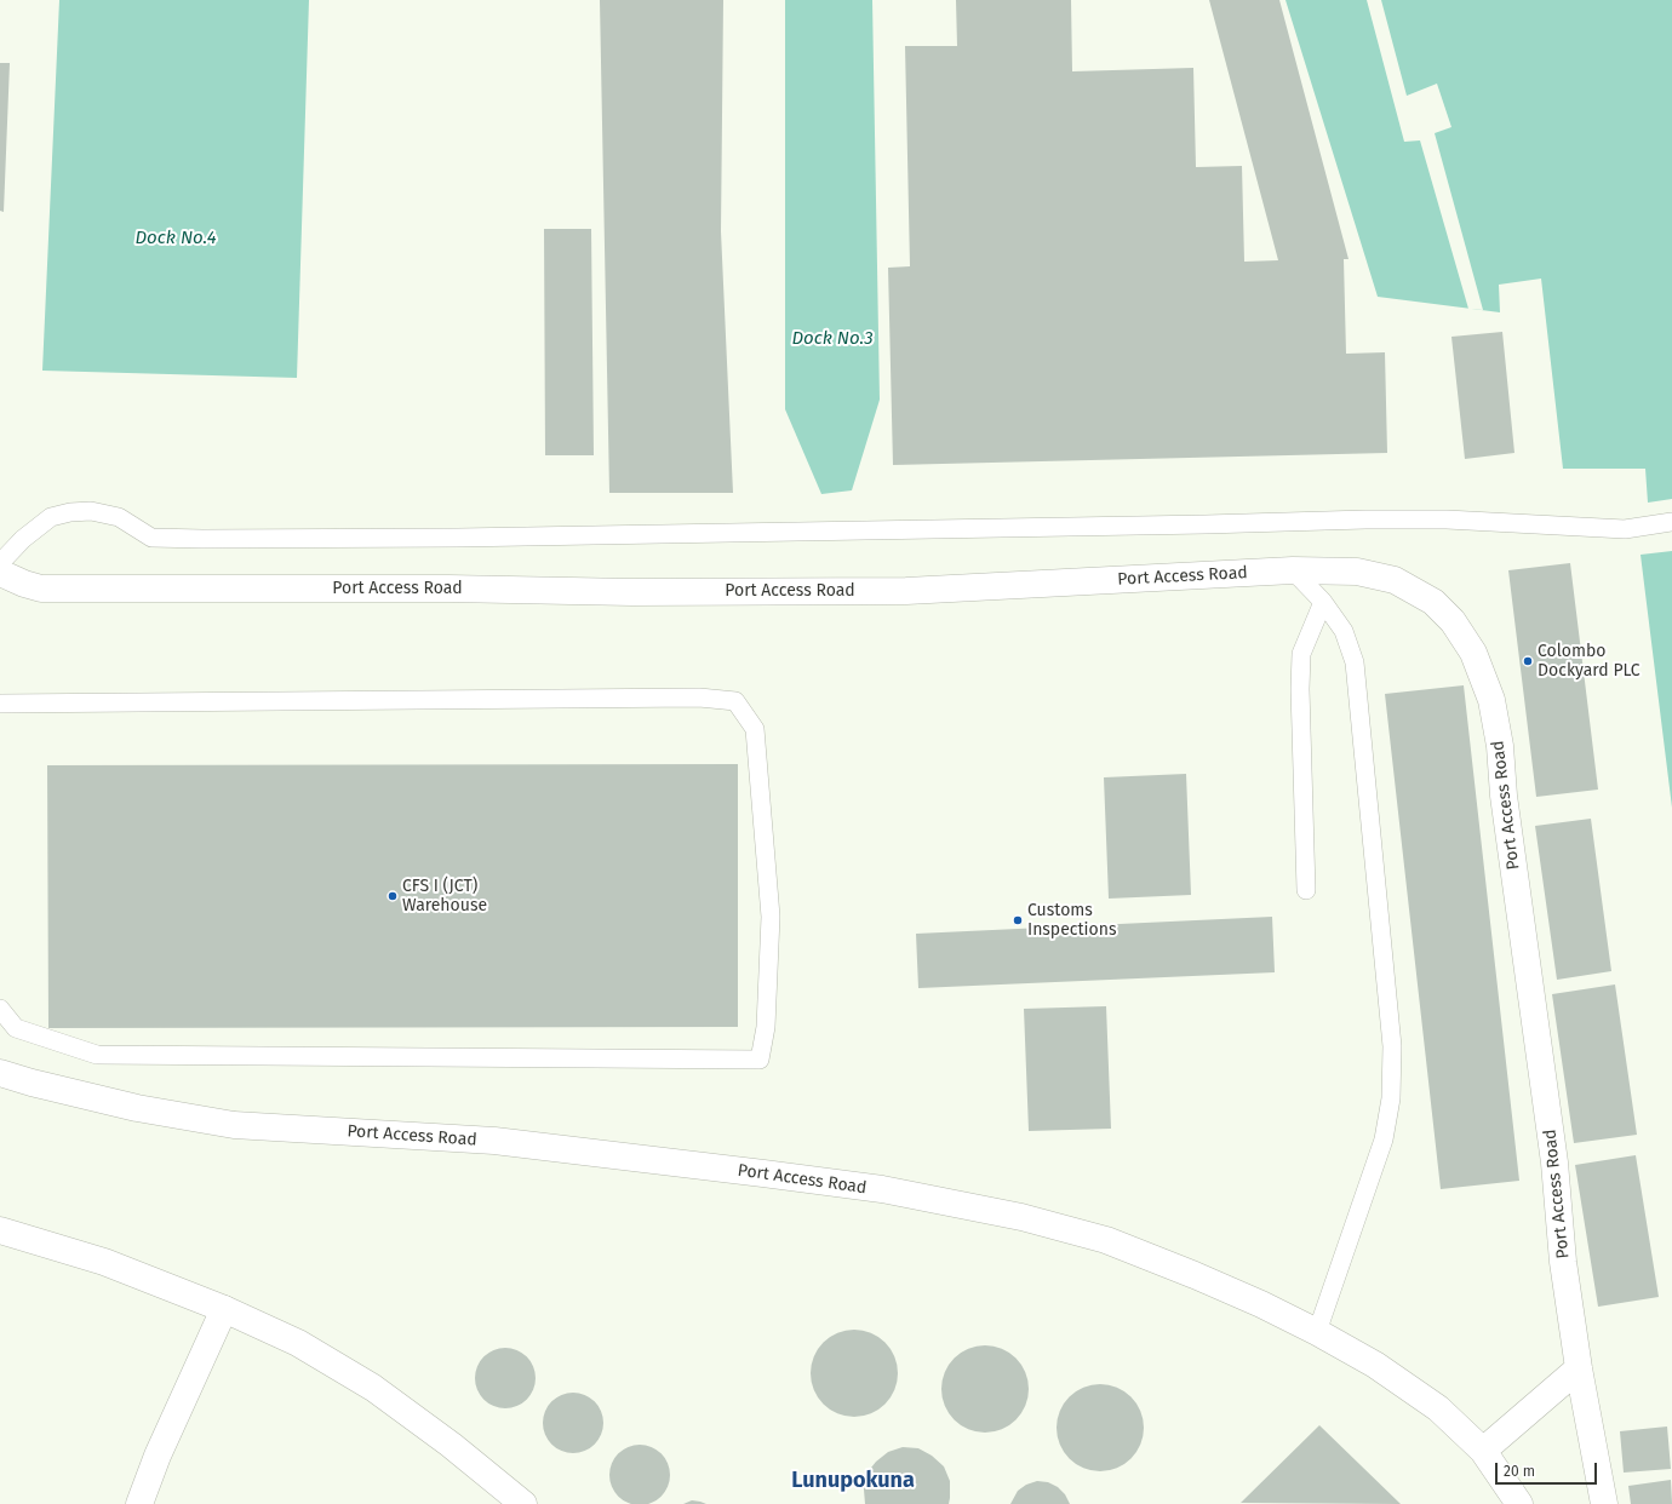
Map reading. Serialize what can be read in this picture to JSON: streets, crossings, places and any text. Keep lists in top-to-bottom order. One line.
{"streets":{"main road":["Port Access Road"]},"districts":["Lunupokuna"],"water":["Dock No.4","Dock No.3"],"places":["Colombo Dockyard PLC","CFS I (JCT) Warehouse","Customs Inspections"],"scale_bar":"20 m"}
